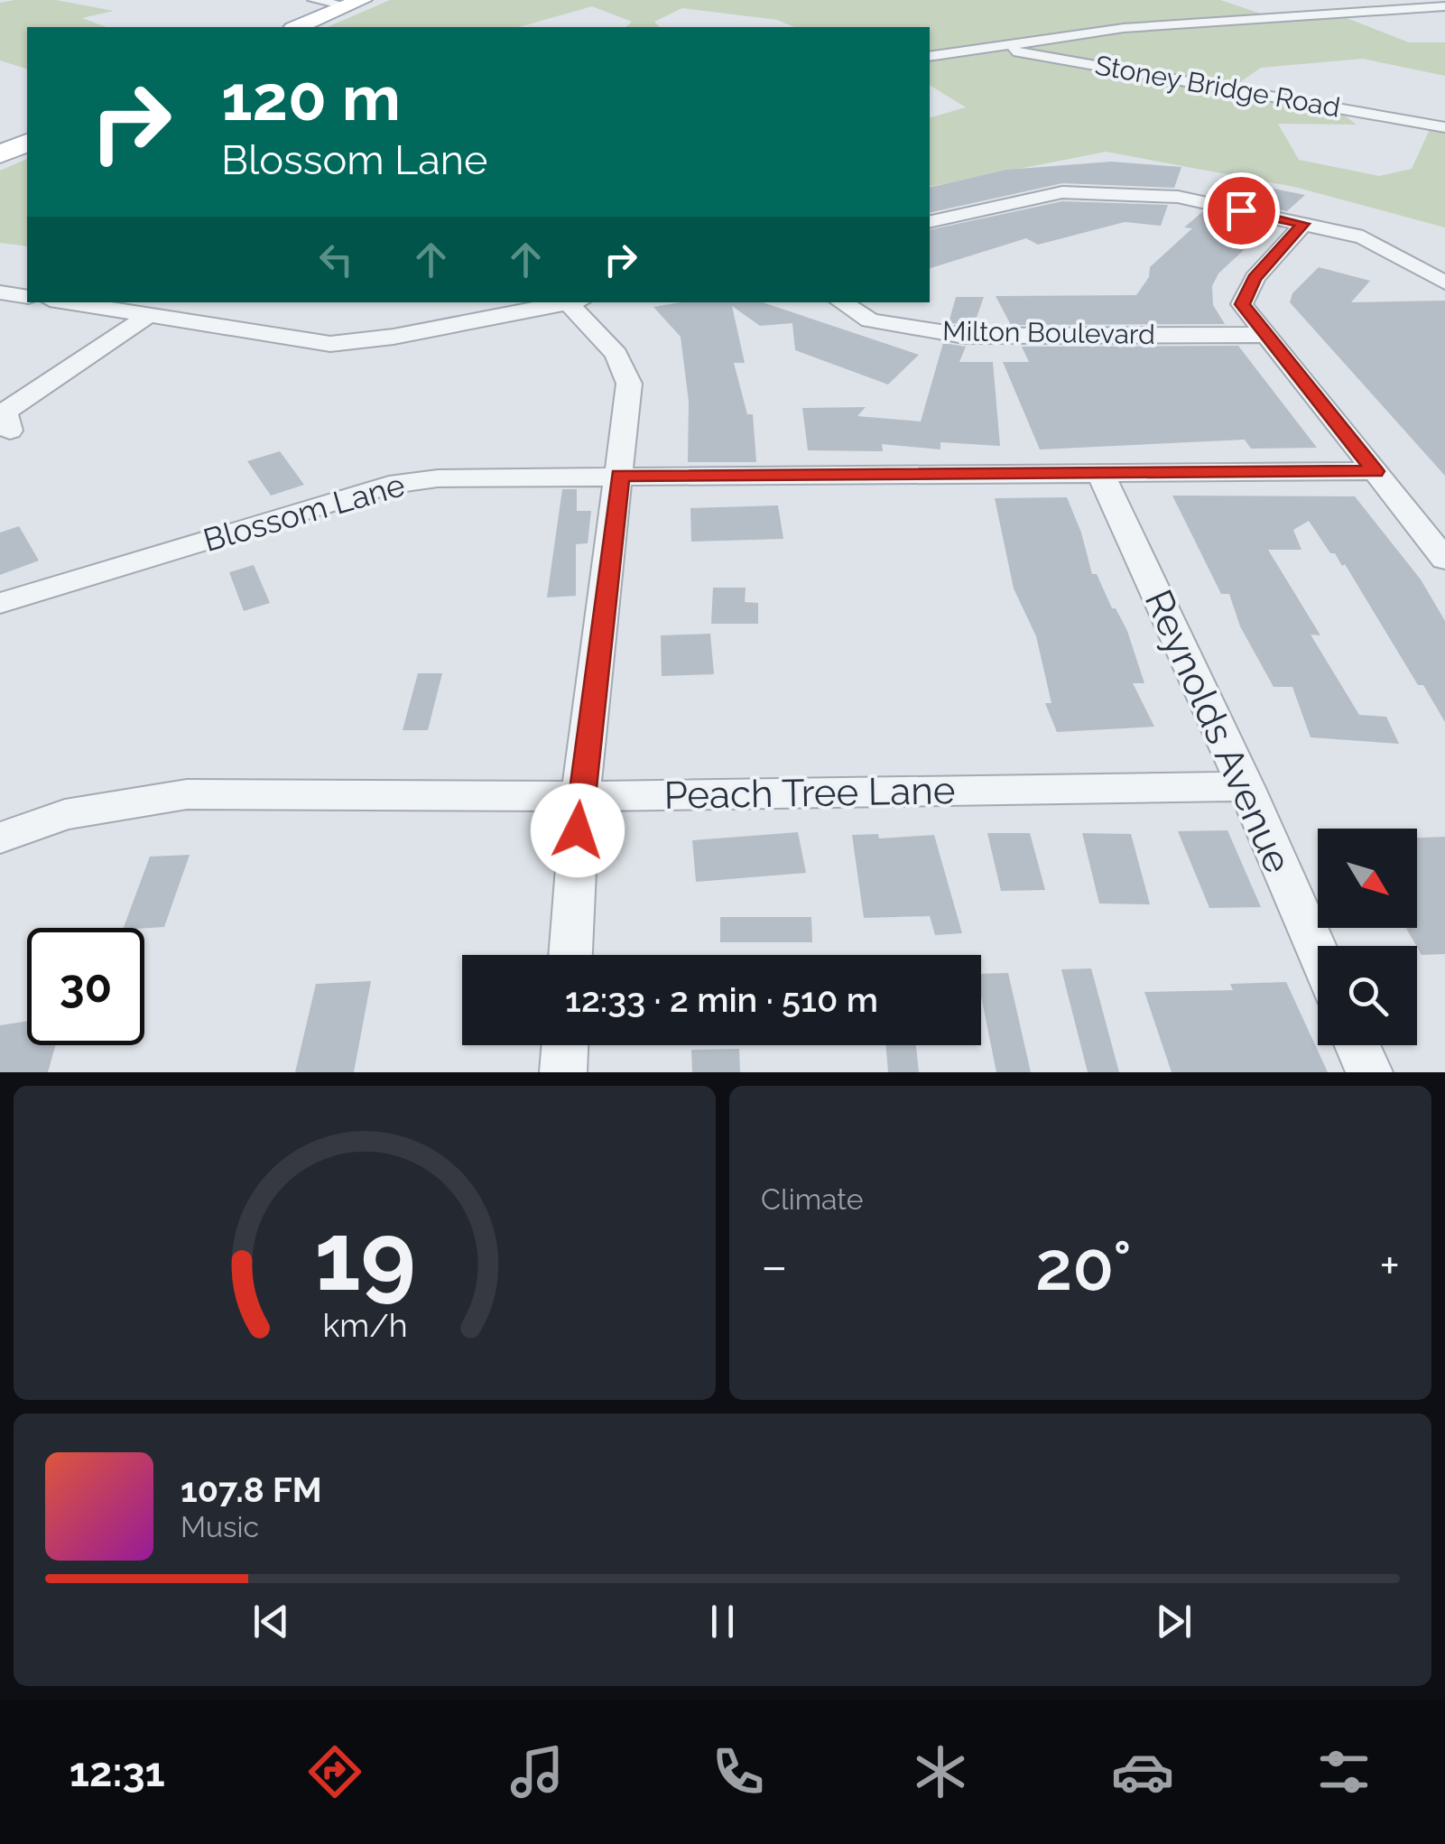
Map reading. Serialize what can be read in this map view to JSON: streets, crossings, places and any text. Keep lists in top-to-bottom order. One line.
{"streets":{"street":["Stoney Bridge Road","Milton Boulevard","Blossom Lane","Reynolds Avenue","Peach Tree Lane"]},"crossings":[["Blossom Lane","Reynolds Avenue"],["Reynolds Avenue","Peach Tree Lane"]],"north":"bottom right","page":{"turn":["120 m","Blossom Lane"],"limit":"30","trip":"12:33 · 2 min · 510 m","tile":"Climate","heat":["−","20°","+"],"song":["107.8 FM","Music"],"tabs":"12:31","gauge":["19","km/h"]}}
